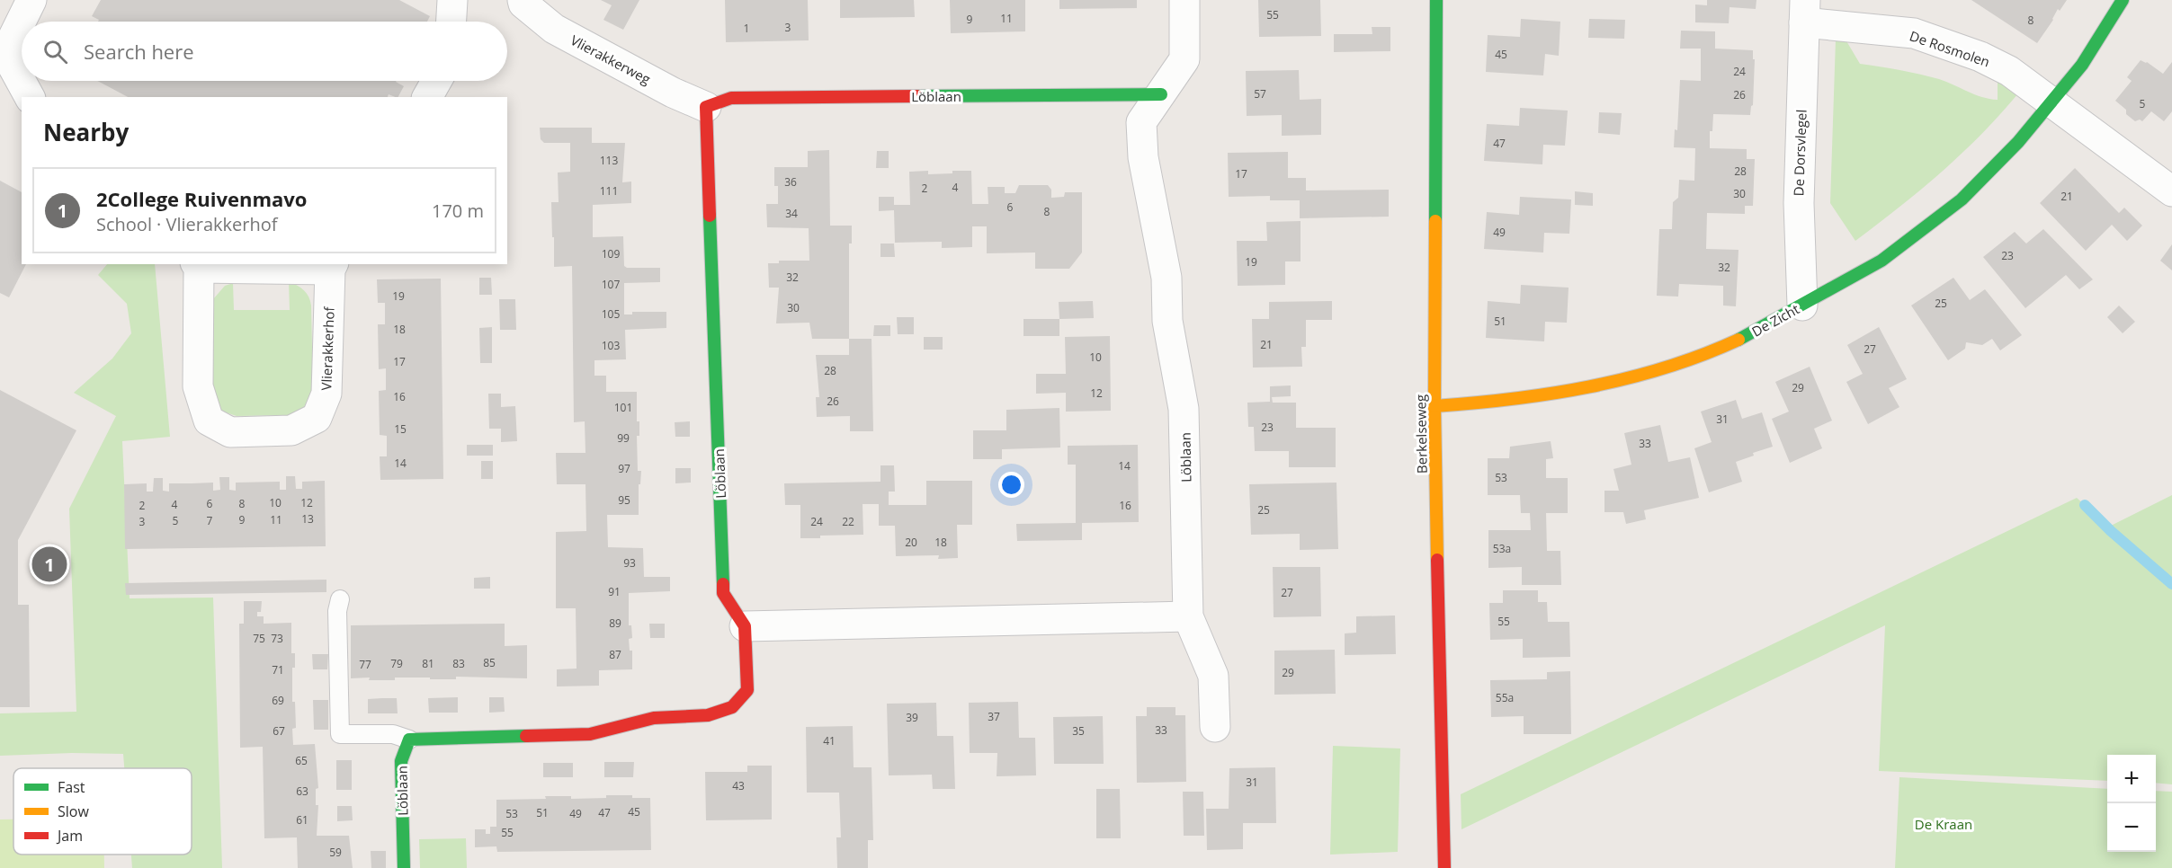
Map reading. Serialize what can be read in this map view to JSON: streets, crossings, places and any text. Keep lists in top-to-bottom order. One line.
{"streets":{"street":["De Rosmolen","Vlierakkerweg","Löblaan","De Dorsvlegel","De Zicht","Vlierakkerhof","Berkelseweg"]},"crossings":[["De Rosmolen","De Dorsvlegel"],["De Rosmolen","De Zicht"],["Vlierakkerweg","Löblaan"],["De Dorsvlegel","De Zicht"],["De Zicht","Berkelseweg"]],"parks":["De Kraan"],"house_numbers":["55","11","9","8","3","1","45","24","57","26","5","47","113","28","17","36","4","2","111","30","21","6","8","34","49","109","23","19","32","32","107","19","25","30","105","51","18","21","103","27","10","17","28","29","12","16","26","101","31","23","15","99","33","14","14","97","53","95","10","12","6","8","4","2","16","25","13","9","11","5","7","3","24","22","20","18","53a","93","91","27","55","89","75","73","87","85","79","81","83","77","71","29","55a","69","37","39","33","67","35","41","65","31","43","63","45","51","47","53","49","61","55","59"],"legend":["Fast","Slow","Jam"],"page":{"search":"Search here","heading":"Nearby","list":[{"mark":"1","name":"2College Ruivenmavo","note":"School · Vlierakkerhof","value":"170 m"}],"pins":"1","map_buttons":["+","−"]}}
